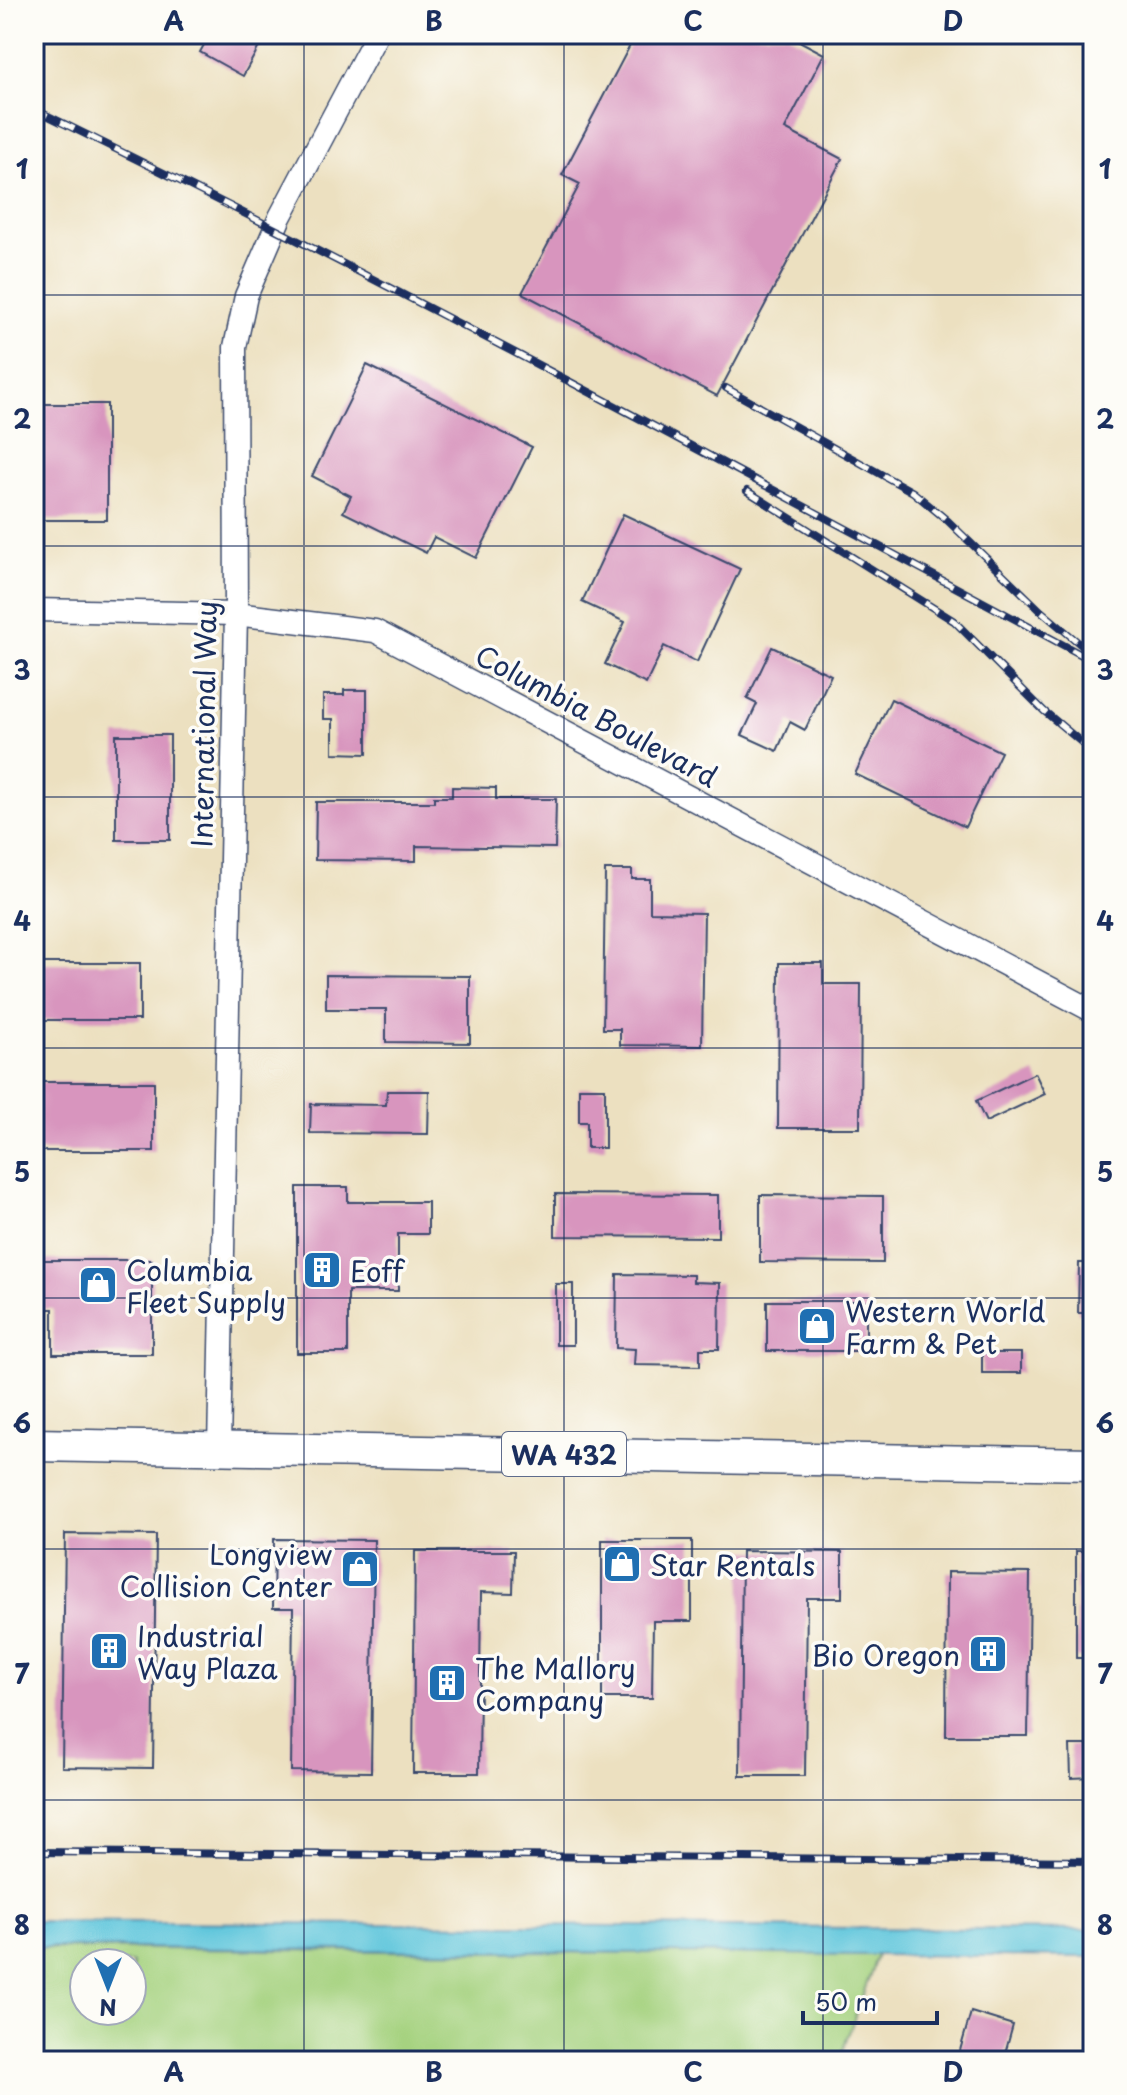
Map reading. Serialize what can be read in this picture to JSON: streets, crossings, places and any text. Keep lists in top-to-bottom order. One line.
{"streets":{"highway":["WA 432"],"street":["Columbia Boulevard","International Way"]},"crossings":[["Columbia Boulevard","International Way"],["International Way","WA 432"]],"places":{"building":["Eoff","Industrial Way Plaza","Bio Oregon","The Mallory Company"],"shop":["Columbia Fleet Supply","Western World Farm & Pet","Star Rentals","Longview Collision Center"]},"scale_bar":"50 m","north":"bottom","grid":{"columns":["A","B","C","D"],"rows":["1","2","3","4","5","6","7","8"]}}
